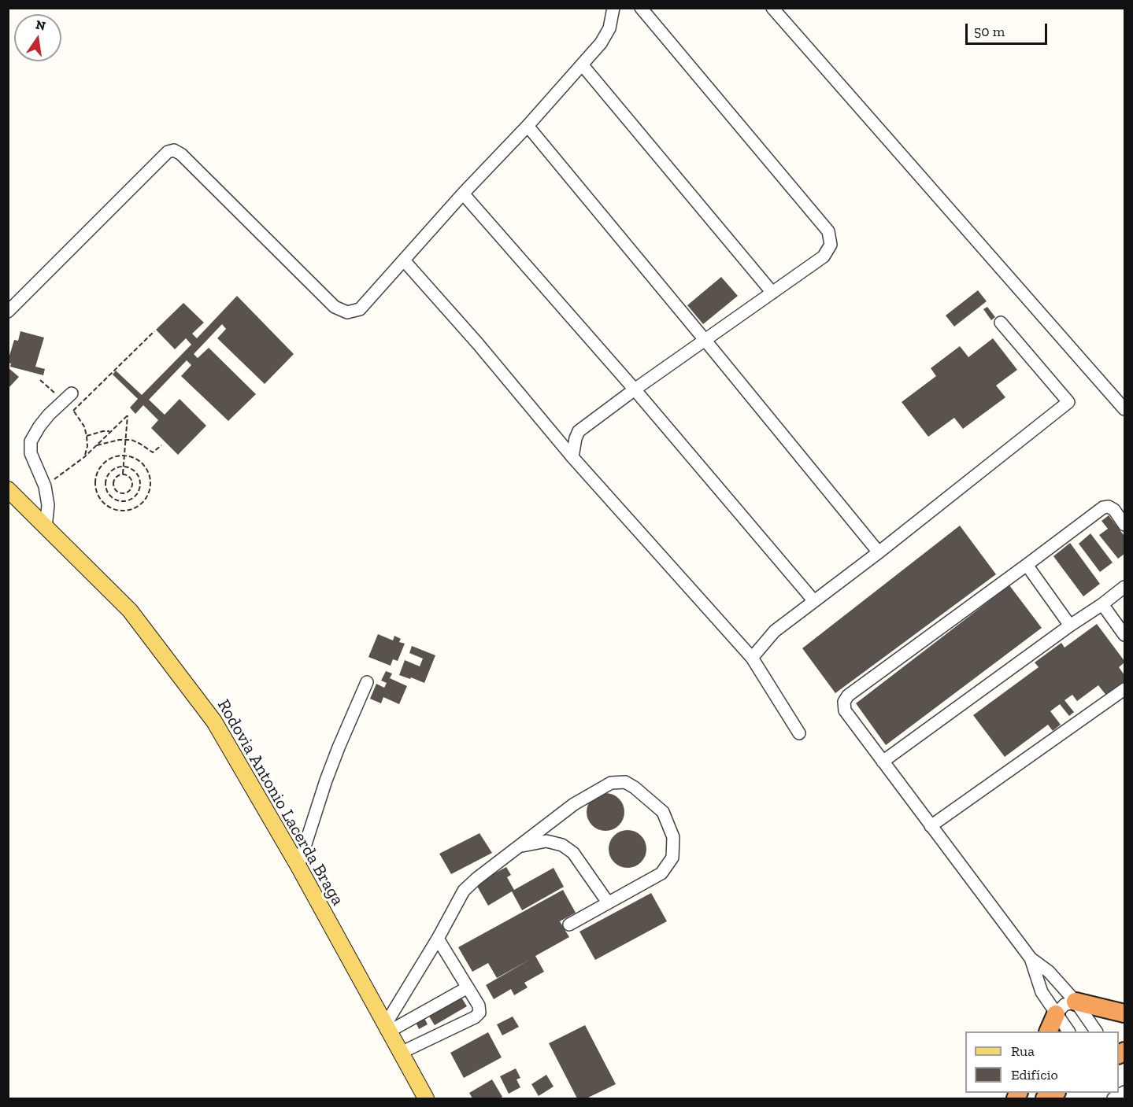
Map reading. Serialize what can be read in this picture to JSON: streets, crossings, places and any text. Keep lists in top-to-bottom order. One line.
{"streets":{"main road":["Rodovia Antonio Lacerda Braga"]},"legend":["Rua","Edifício"],"scale_bar":"50 m","north":"top"}
